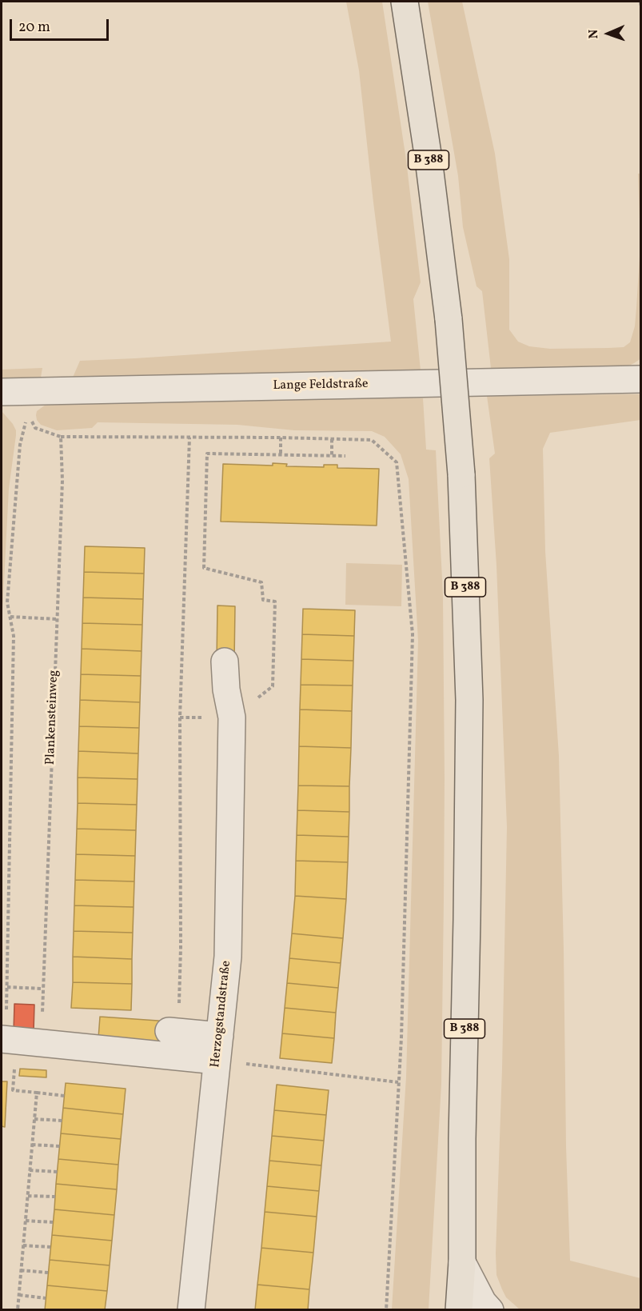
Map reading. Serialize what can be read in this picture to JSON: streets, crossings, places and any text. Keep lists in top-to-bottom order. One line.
{"streets":{"main road":["B 388"],"street":["Lange Feldstraße","Herzogstandstraße"],"path":["Plankensteinweg"]},"scale_bar":"20 m","north":"left"}
